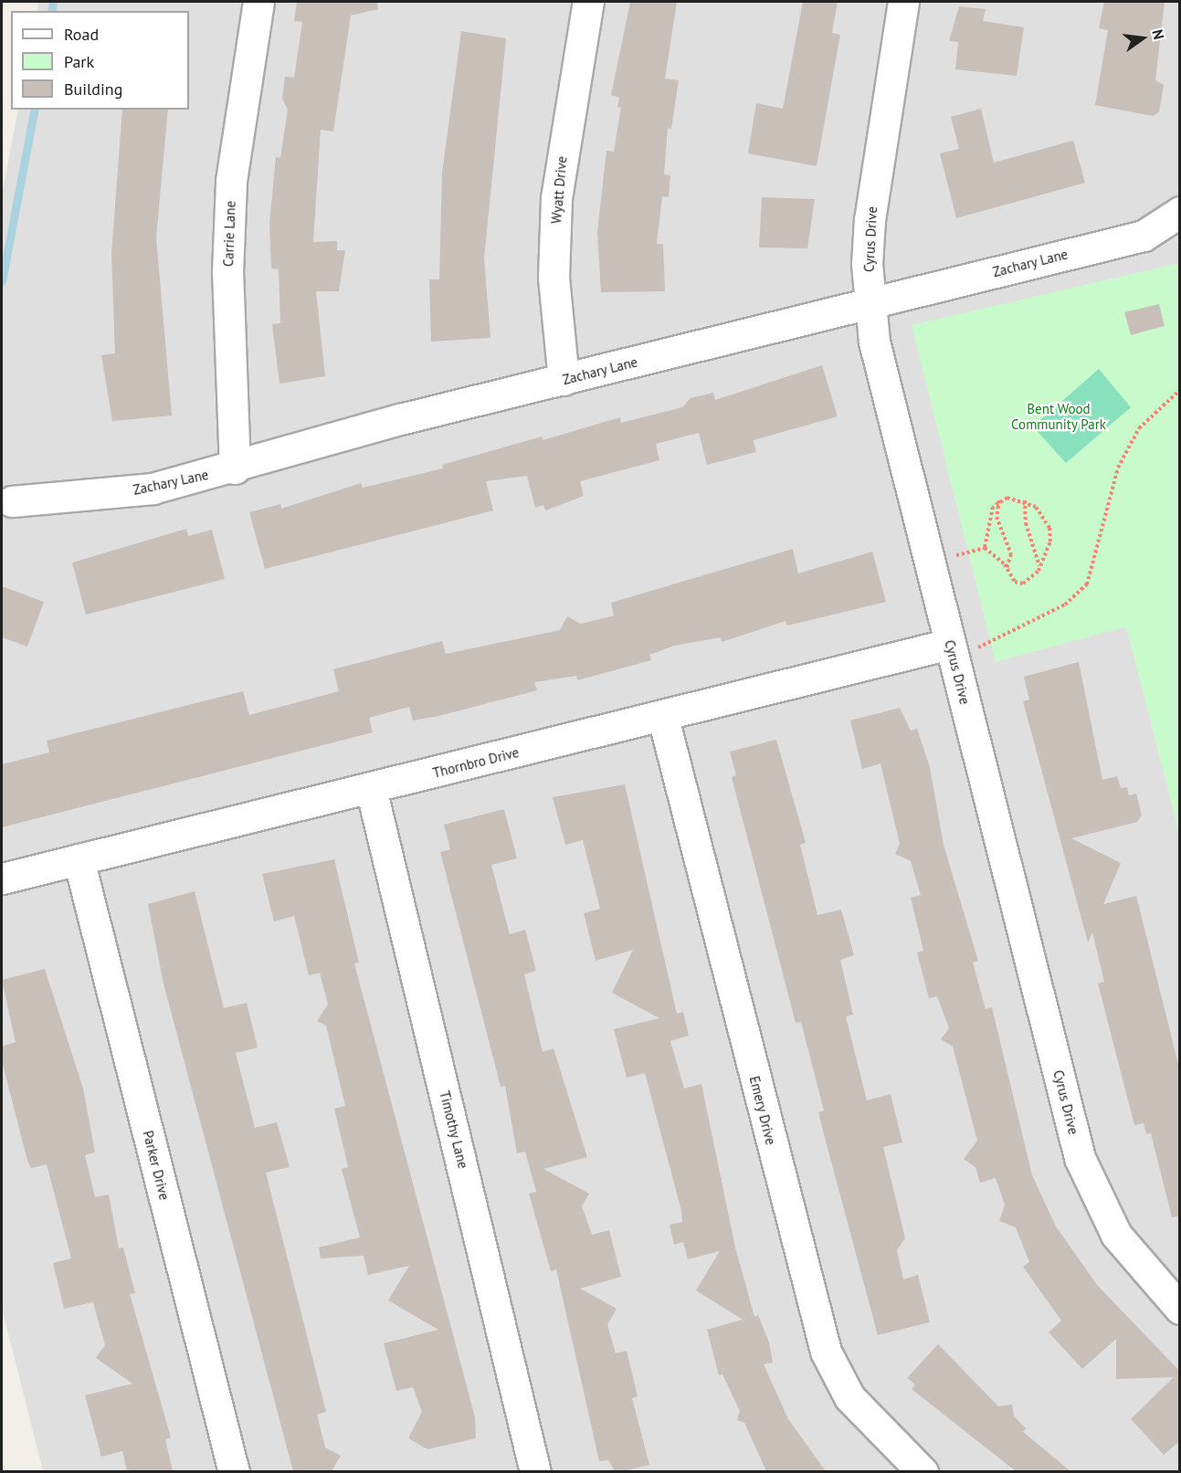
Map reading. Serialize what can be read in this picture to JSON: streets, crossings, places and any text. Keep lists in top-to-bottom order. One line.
{"streets":{"street":["Wyatt Drive","Carrie Lane","Cyrus Drive","Zachary Lane","Thornbro Drive","Emery Drive","Timothy Lane","Parker Drive"]},"crossings":[["Wyatt Drive","Zachary Lane"],["Carrie Lane","Zachary Lane"],["Cyrus Drive","Zachary Lane"],["Cyrus Drive","Thornbro Drive"],["Thornbro Drive","Emery Drive"],["Thornbro Drive","Timothy Lane"],["Thornbro Drive","Parker Drive"]],"parks":["Bent Wood Community Park"],"legend":["Road","Park","Building"],"north":"right"}
